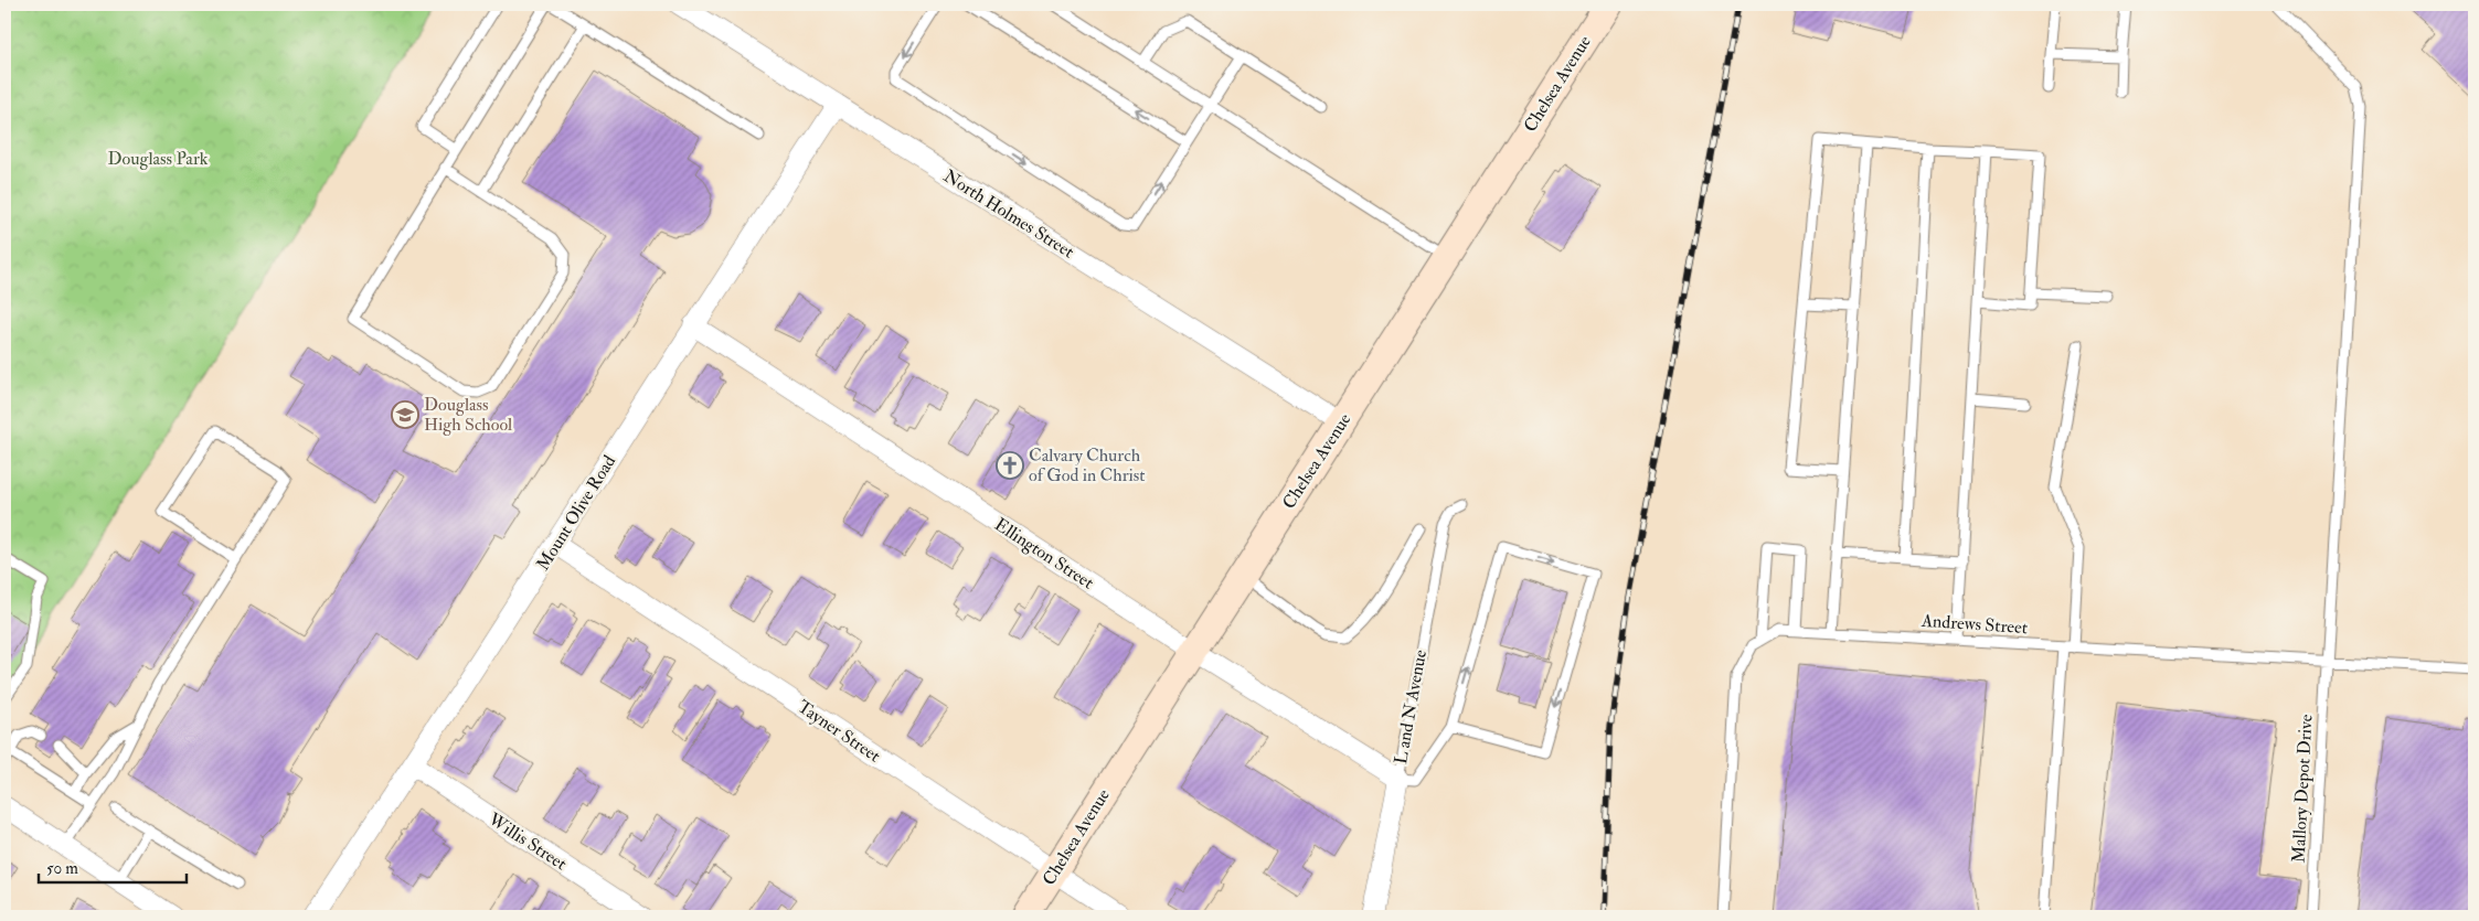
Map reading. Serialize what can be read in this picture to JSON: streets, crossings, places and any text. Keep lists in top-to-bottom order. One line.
{"streets":{"main road":["Chelsea Avenue"],"street":["North Holmes Street","Mount Olive Road","Ellington Street","L and N Avenue","Tayner Street","Willis Street"],"lane":["Andrews Street","Mallory Depot Drive"]},"crossings":[["Chelsea Avenue","North Holmes Street"],["Chelsea Avenue","Ellington Street"],["Chelsea Avenue","Tayner Street"],["North Holmes Street","Mount Olive Road"],["Mount Olive Road","Ellington Street"],["Mount Olive Road","Tayner Street"],["Mount Olive Road","Willis Street"],["Ellington Street","L and N Avenue"],["Andrews Street","Mallory Depot Drive"]],"parks":["Douglass Park"],"places":{"school or university":["Douglass High School"],"church":["Calvary Church of God in Christ"]},"scale_bar":"50 m"}
